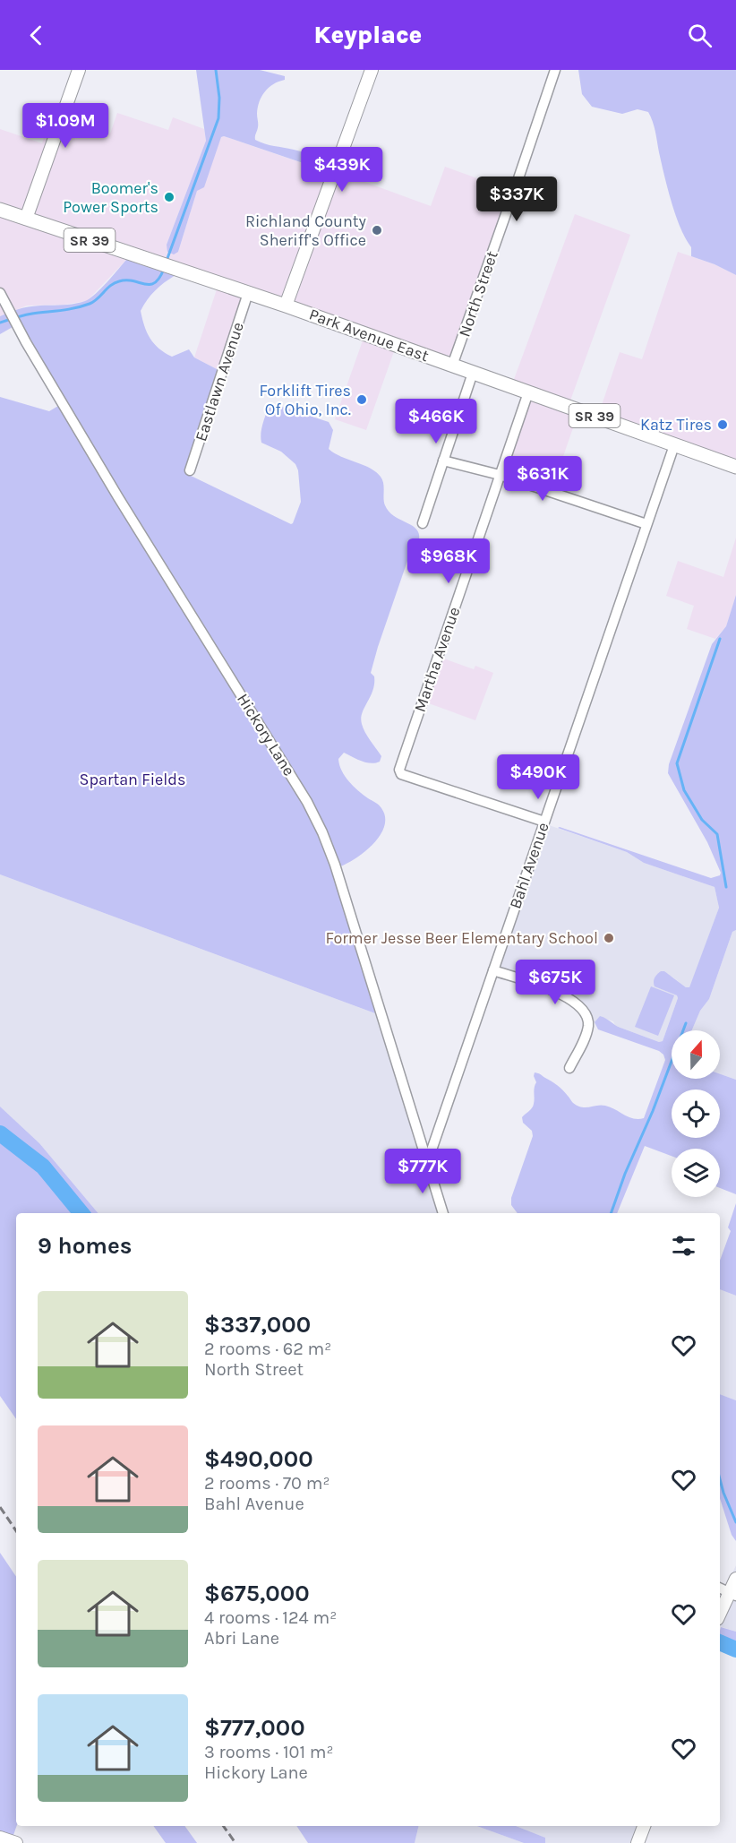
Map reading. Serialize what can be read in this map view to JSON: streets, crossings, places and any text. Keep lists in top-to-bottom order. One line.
{"streets":{"main road":["SR 39","Park Avenue East"],"street":["North Street","Eastlawn Avenue","Martha Avenue","Hickory Lane","Bahl Avenue"]},"crossings":[["North Street","Park Avenue East"],["Park Avenue East","Eastlawn Avenue"],["Park Avenue East","Martha Avenue"],["Park Avenue East","Bahl Avenue"],["Martha Avenue","Bahl Avenue"],["Hickory Lane","Bahl Avenue"]],"parks":["Spartan Fields"],"places":["Boomer's Power Sports","Richland County Sheriff's Office","Forklift Tires Of Ohio, Inc.","Katz Tires","Former Jesse Beer Elementary School"],"north":"top","page":{"header":"Keyplace","price":["$1.09M","$439K","$337K","$466K","$631K","$968K","$490K","$675K","$777K"],"heading":"9 homes","list":[{"name":"$337,000","note":"2 rooms · 62 m² · North Street"},{"name":"$490,000","note":"2 rooms · 70 m² · Bahl Avenue"},{"name":"$675,000","note":"4 rooms · 124 m² · Abri Lane"},{"name":"$777,000","note":"3 rooms · 101 m² · Hickory Lane"}]}}
